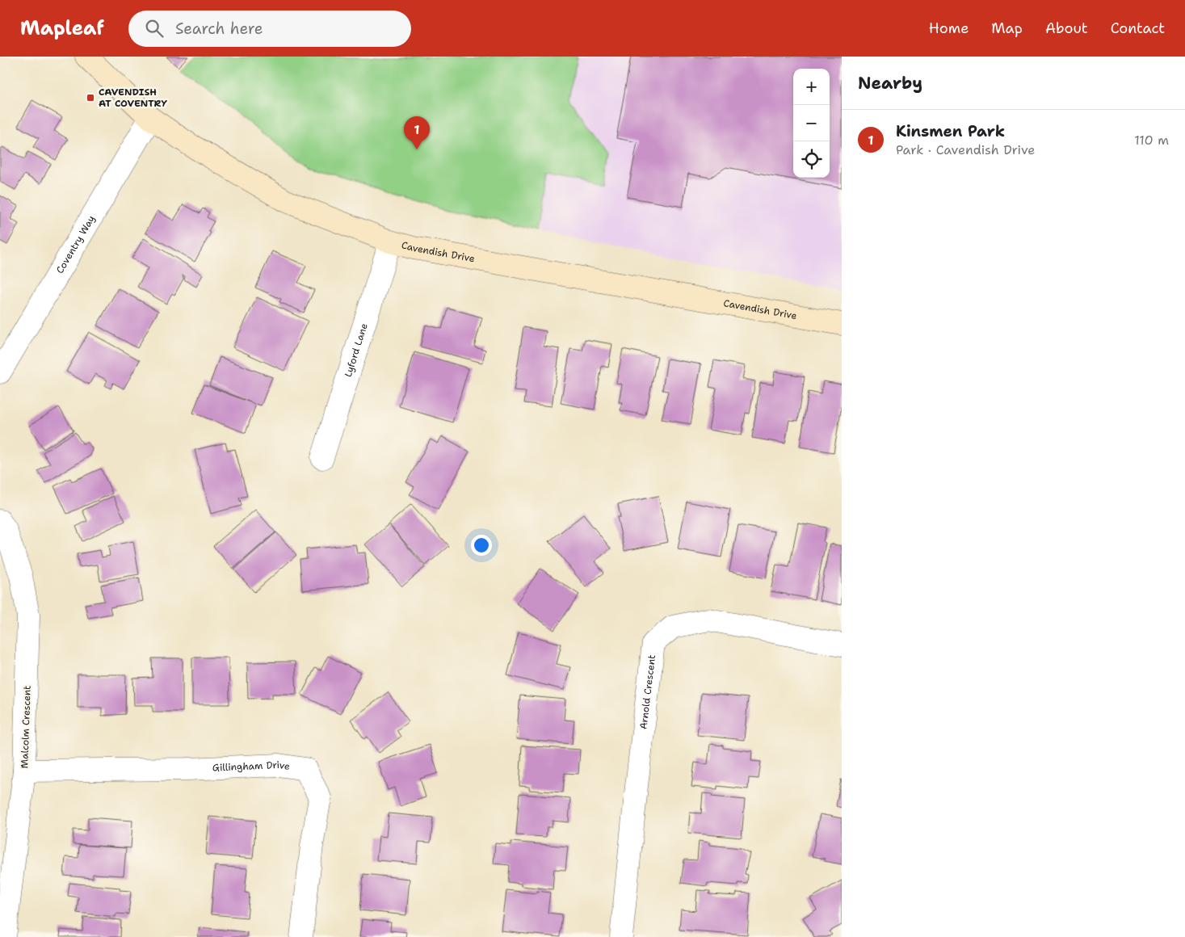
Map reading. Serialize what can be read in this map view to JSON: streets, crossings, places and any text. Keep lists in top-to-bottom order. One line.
{"streets":{"street":["Coventry Way","Cavendish Drive","Lyford Lane","Arnold Crescent","Malcolm Crescent","Gillingham Drive"]},"crossings":[["Coventry Way","Cavendish Drive"],["Cavendish Drive","Lyford Lane"],["Malcolm Crescent","Gillingham Drive"]],"places":{"transit":["CAVENDISH AT COVENTRY"]},"page":{"header":"Mapleaf","search":"Search here","nav":["Home","Map","About","Contact"],"heading":"Nearby","map_buttons":["+","−"],"list":[{"mark":"1","name":"Kinsmen Park","note":"Park · Cavendish Drive","value":"110 m"}],"pins":"1"}}
